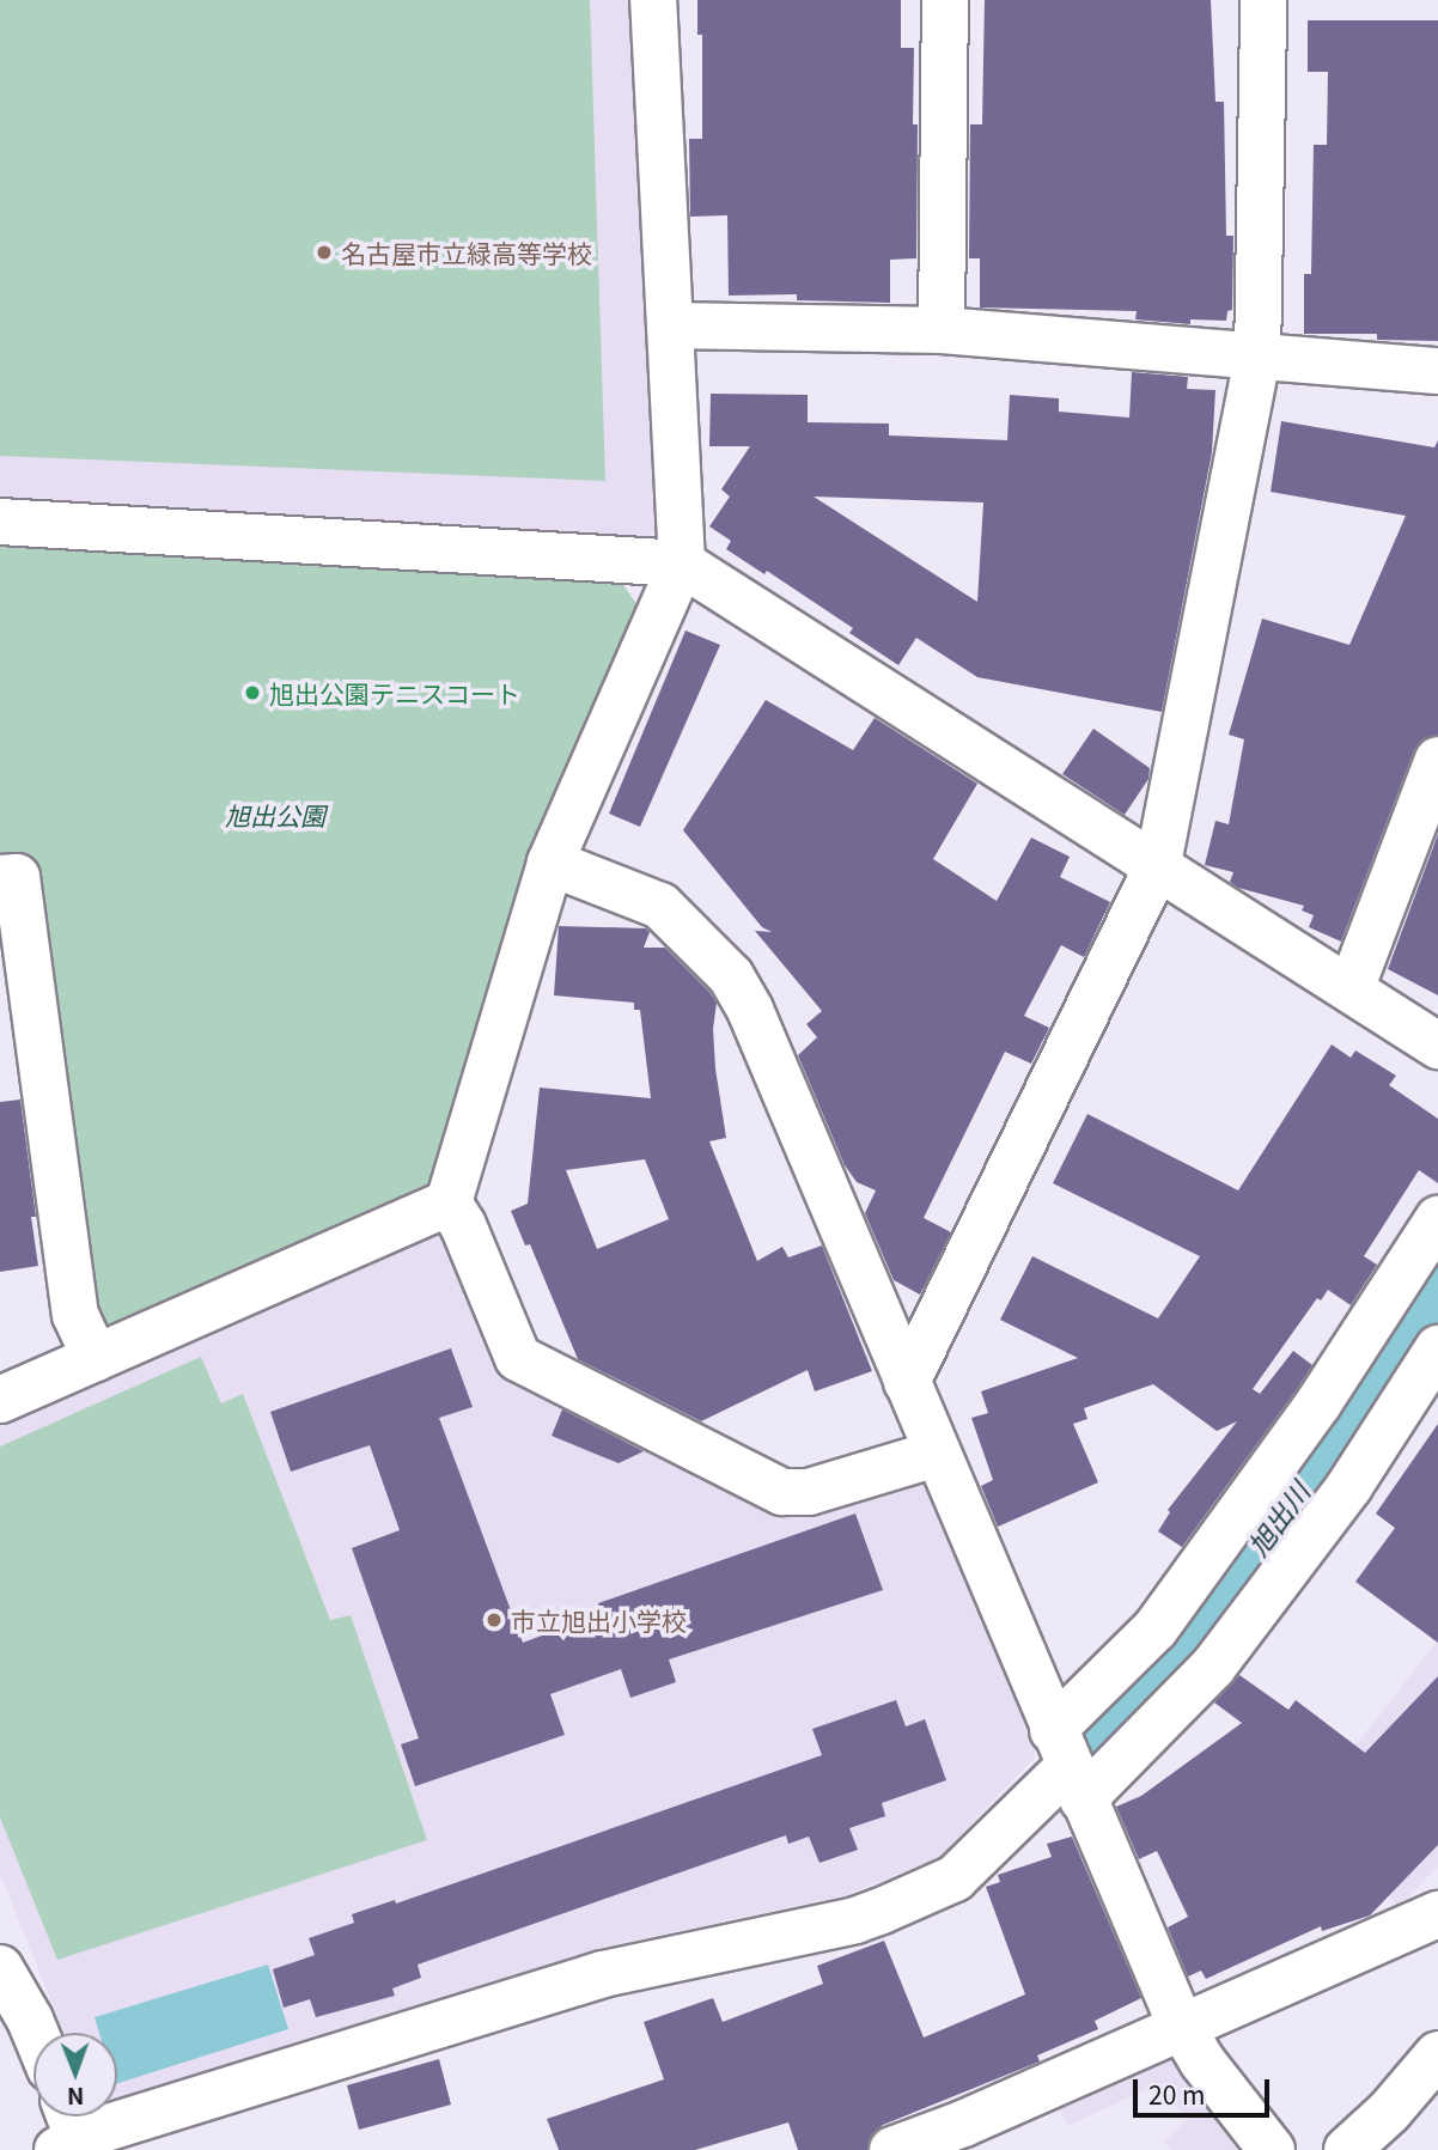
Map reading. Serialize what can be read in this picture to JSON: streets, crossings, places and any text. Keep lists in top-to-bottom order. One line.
{"water":["旭出川"],"parks":["旭出公園"],"places":["名古屋市立緑高等学校","旭出公園テニスコート","市立旭出小学校"],"scale_bar":"20 m","north":"bottom"}
